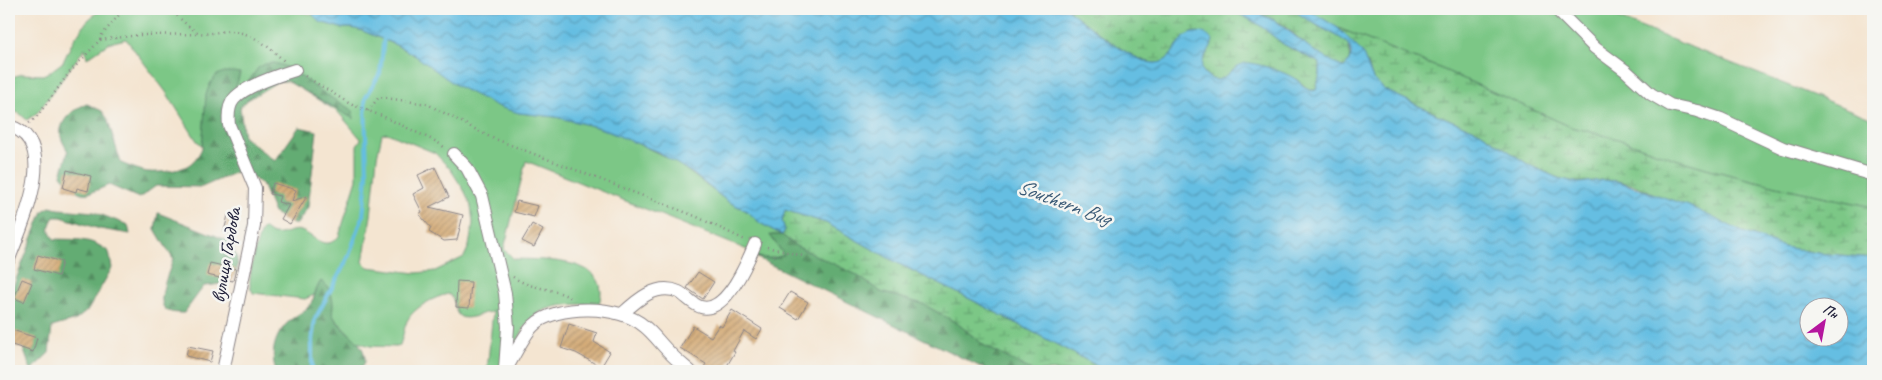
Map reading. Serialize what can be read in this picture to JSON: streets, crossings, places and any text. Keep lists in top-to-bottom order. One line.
{"streets":{"street":["вулиця Гардова"]},"water":["Southern Bug"],"north":"top right"}
